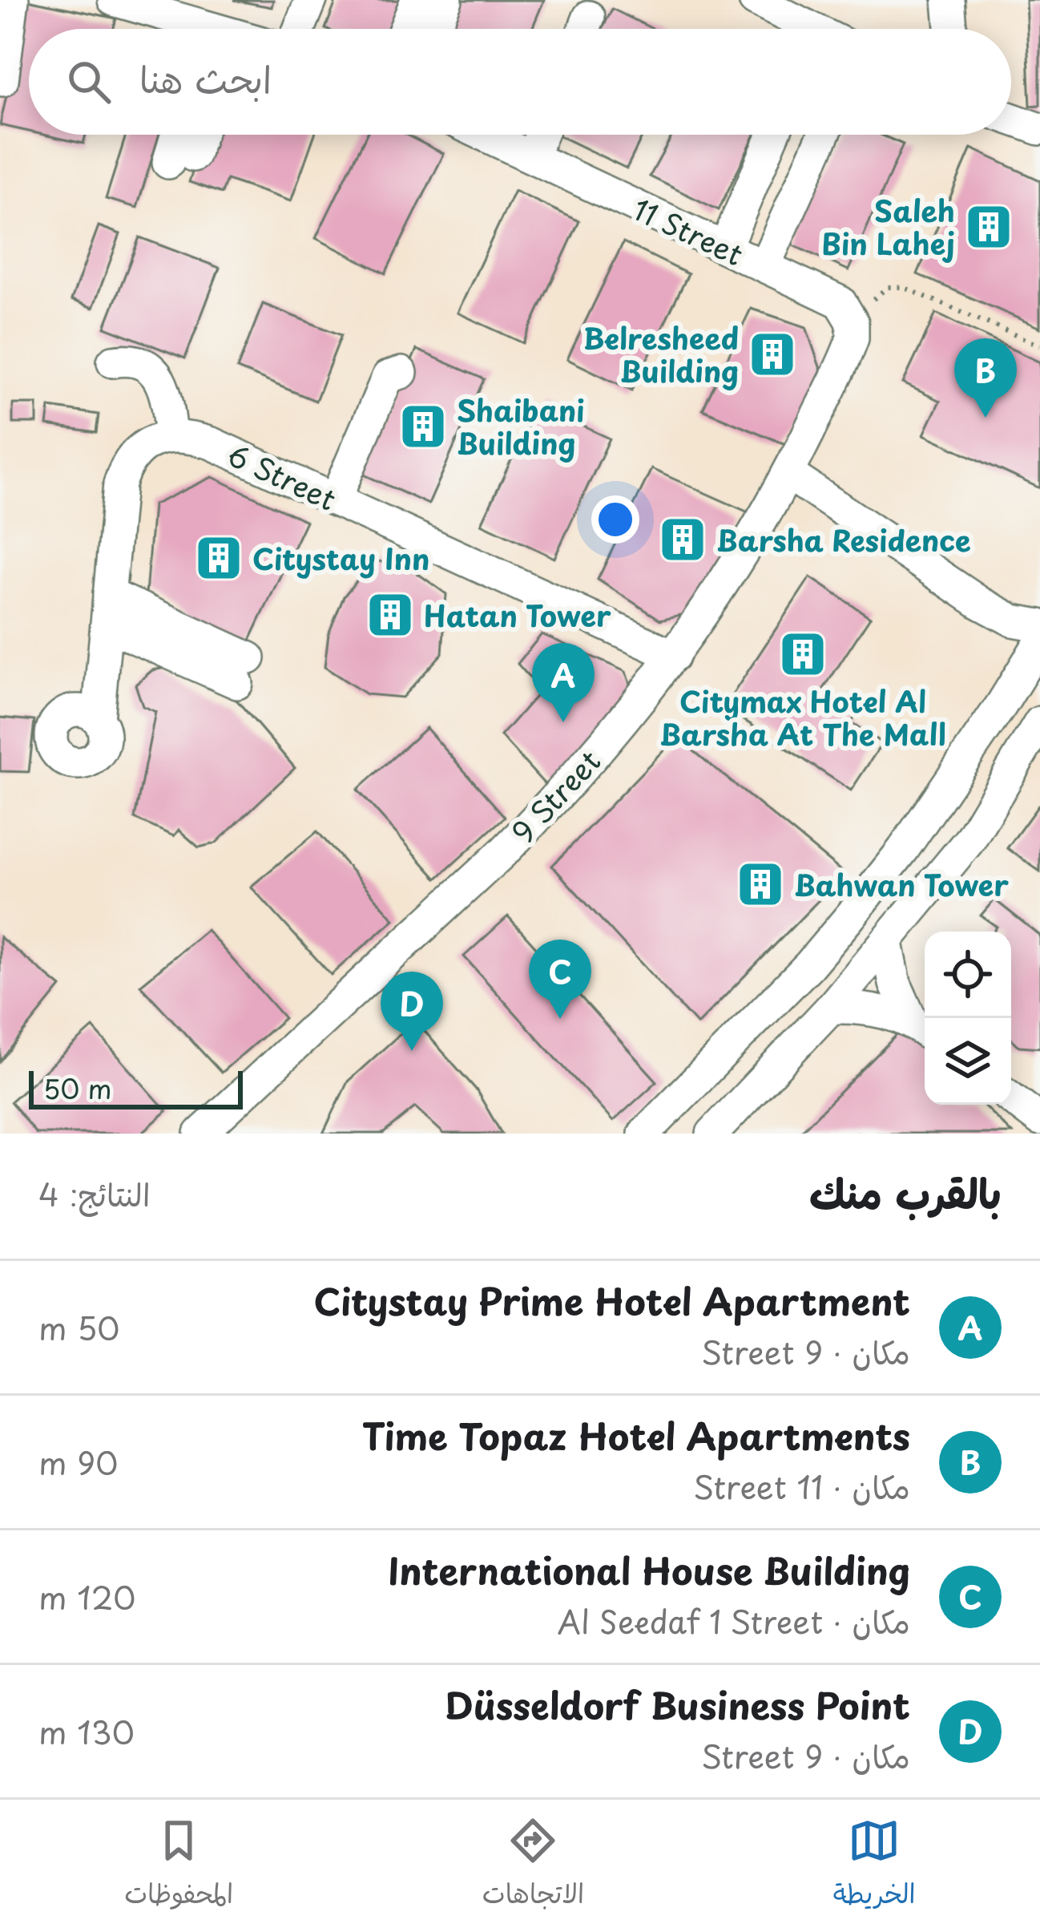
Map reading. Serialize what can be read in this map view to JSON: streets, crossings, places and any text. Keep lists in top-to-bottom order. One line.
{"streets":{"street":["11 Street","6 Street","9 Street"]},"crossings":[["11 Street","9 Street"],["6 Street","9 Street"]],"places":{"building":["Saleh Bin Lahej","Belresheed Building","Shaibani Building","Barsha Residence","Citystay Inn","Hatan Tower","Citymax Hotel Al Barsha At The Mall","Bahwan Tower"]},"scale_bar":"50 m","page":{"search":"ابحث هنا","pins":["B","A","C","D"],"scale":"50 m","heading":["بالقرب منك","النتائج: 4"],"list":[{"mark":"A","name":"Citystay Prime Hotel Apartment","note":"مكان · 9 Street","value":"50 m"},{"mark":"B","name":"Time Topaz Hotel Apartments","note":"مكان · 11 Street","value":"90 m"},{"mark":"C","name":"International House Building","note":"مكان · Al Seedaf 1 Street","value":"120 m"},{"mark":"D","name":"Düsseldorf Business Point","note":"مكان · 9 Street","value":"130 m"}],"nav":["الخريطة","الاتجاهات","المحفوظات"]}}
